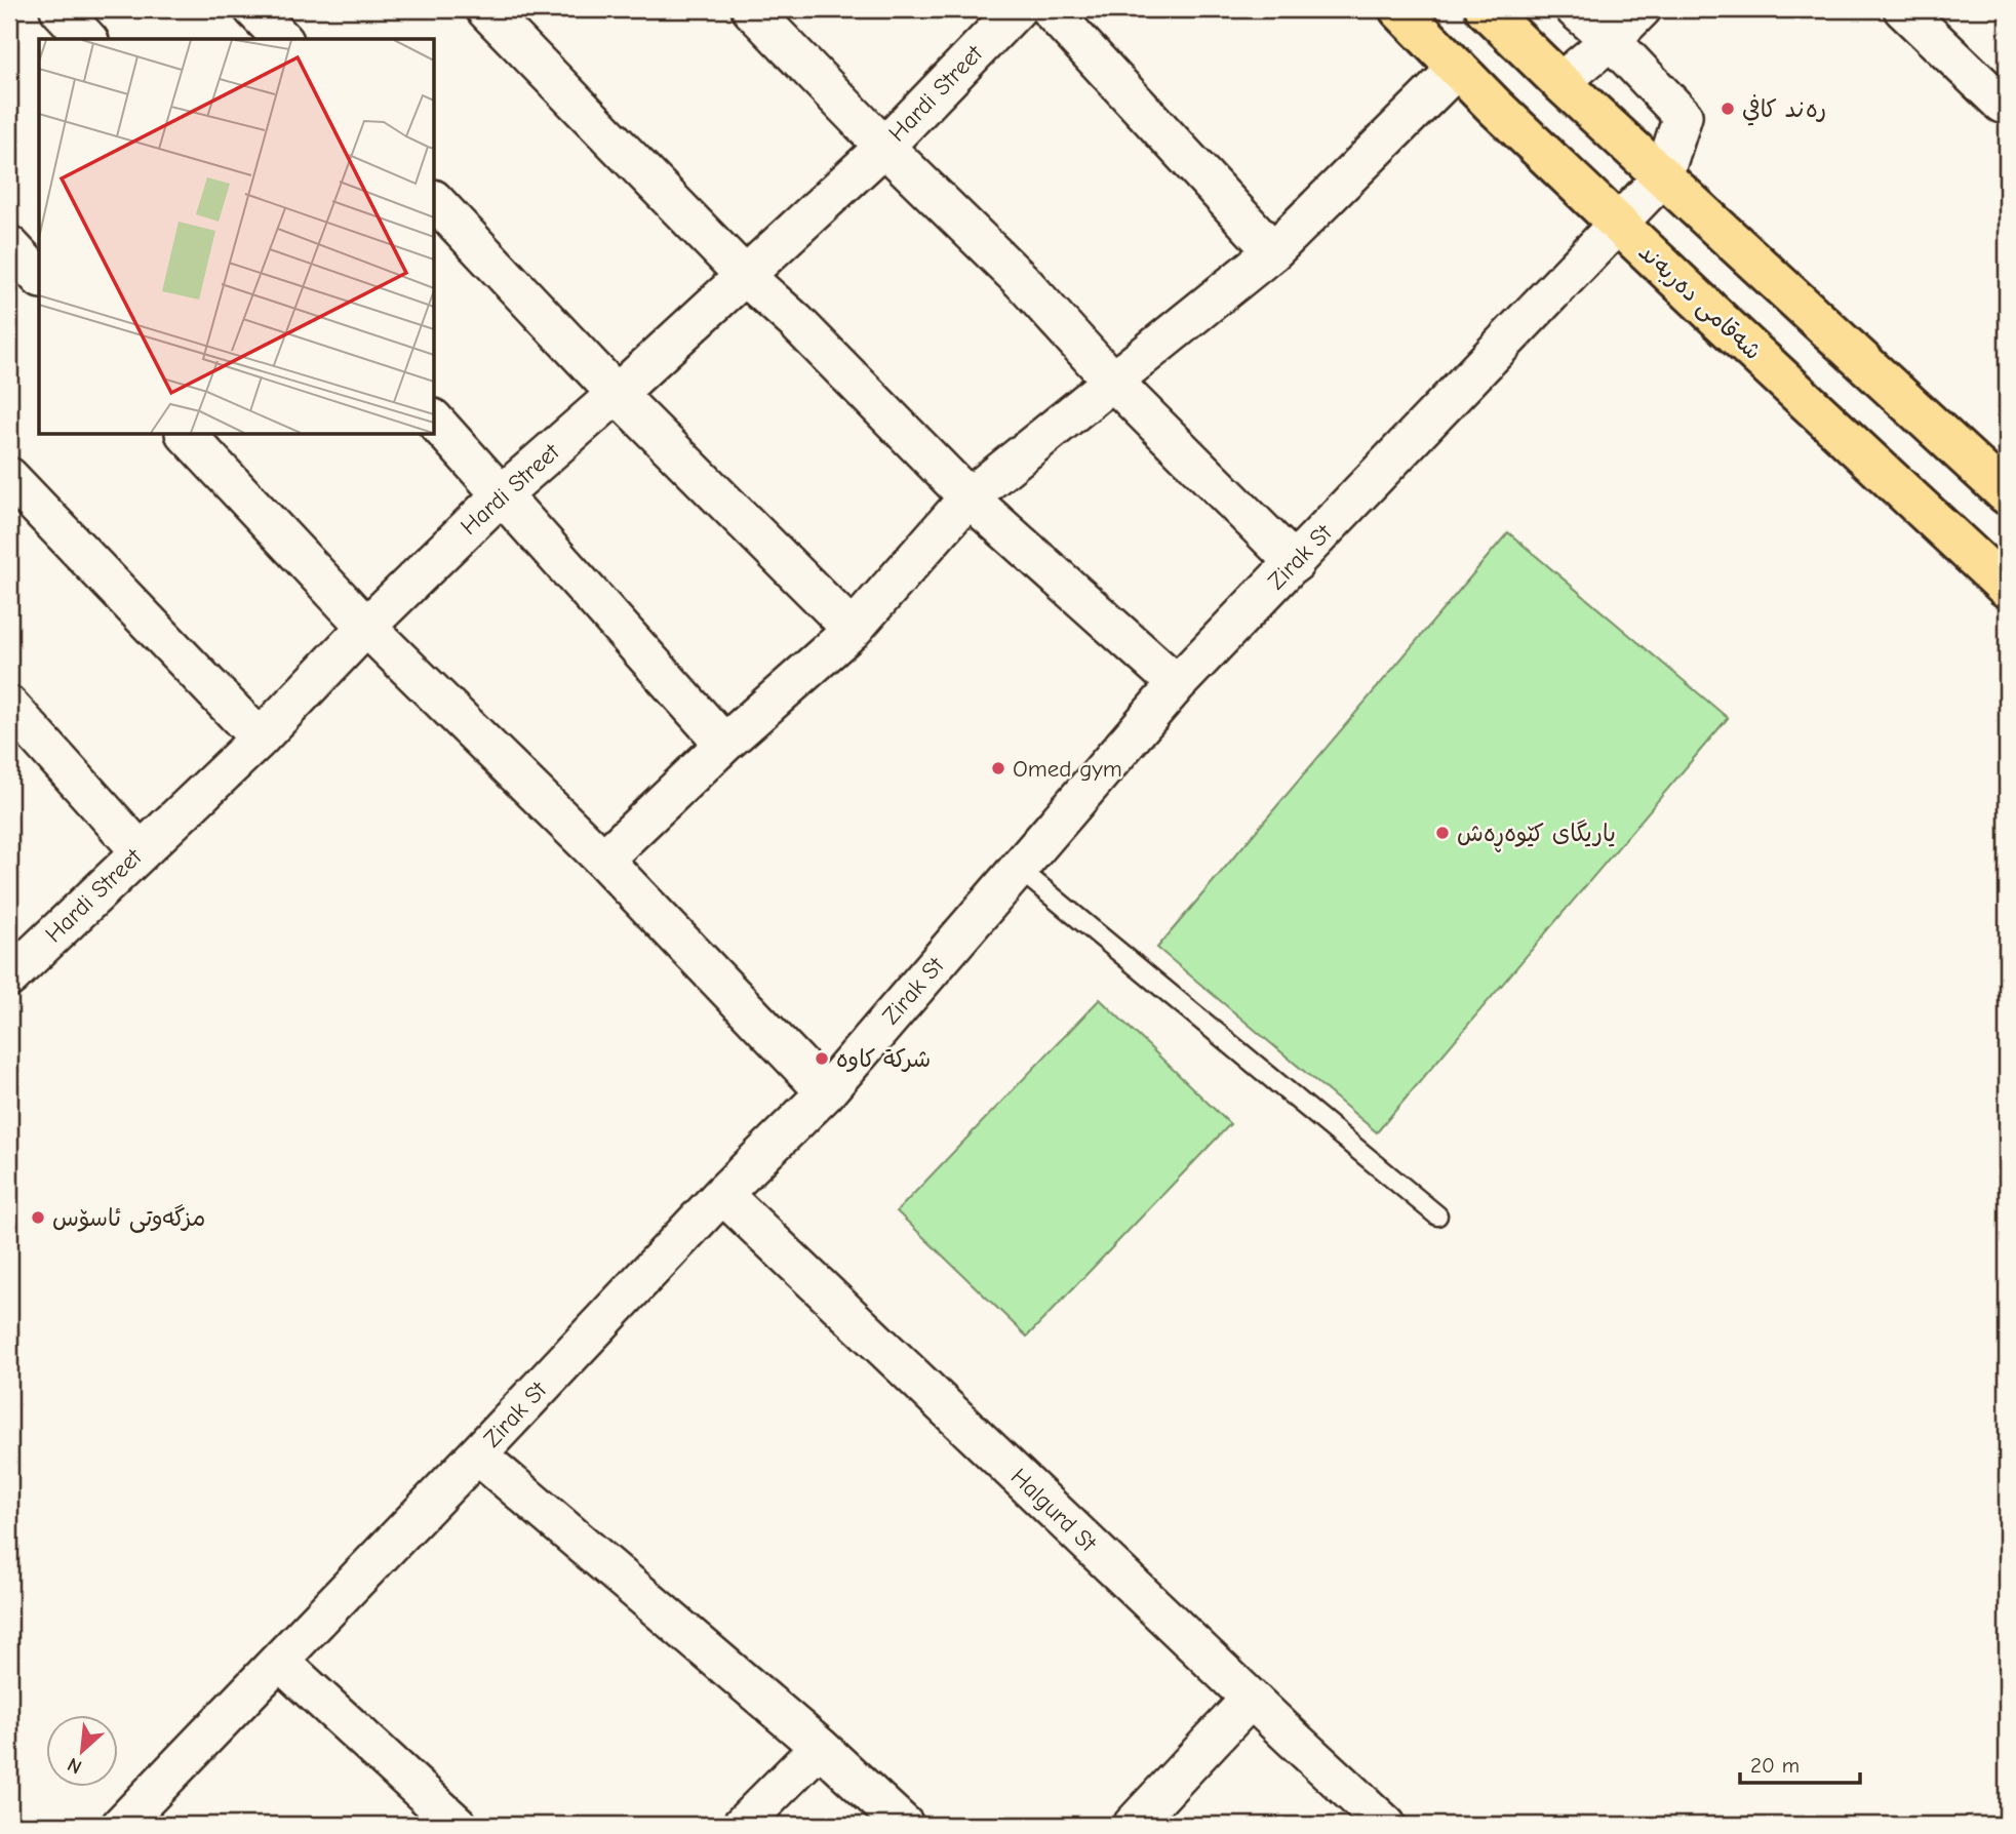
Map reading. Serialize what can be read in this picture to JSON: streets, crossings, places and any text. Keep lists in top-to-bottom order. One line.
{"streets":{"highway":["شەقامی دەربەند"],"street":["Hardi Street","Zirak St","Halgurd St"]},"crossings":[["شەقامی دەربەند","Zirak St"],["Zirak St","Halgurd St"]],"places":["رەند کافي","Omed gym","یاریگای کێوەڕەش","شركة كاوه","مزگەوتی ئاسۆس"],"scale_bar":"20 m","north":"bottom left"}
